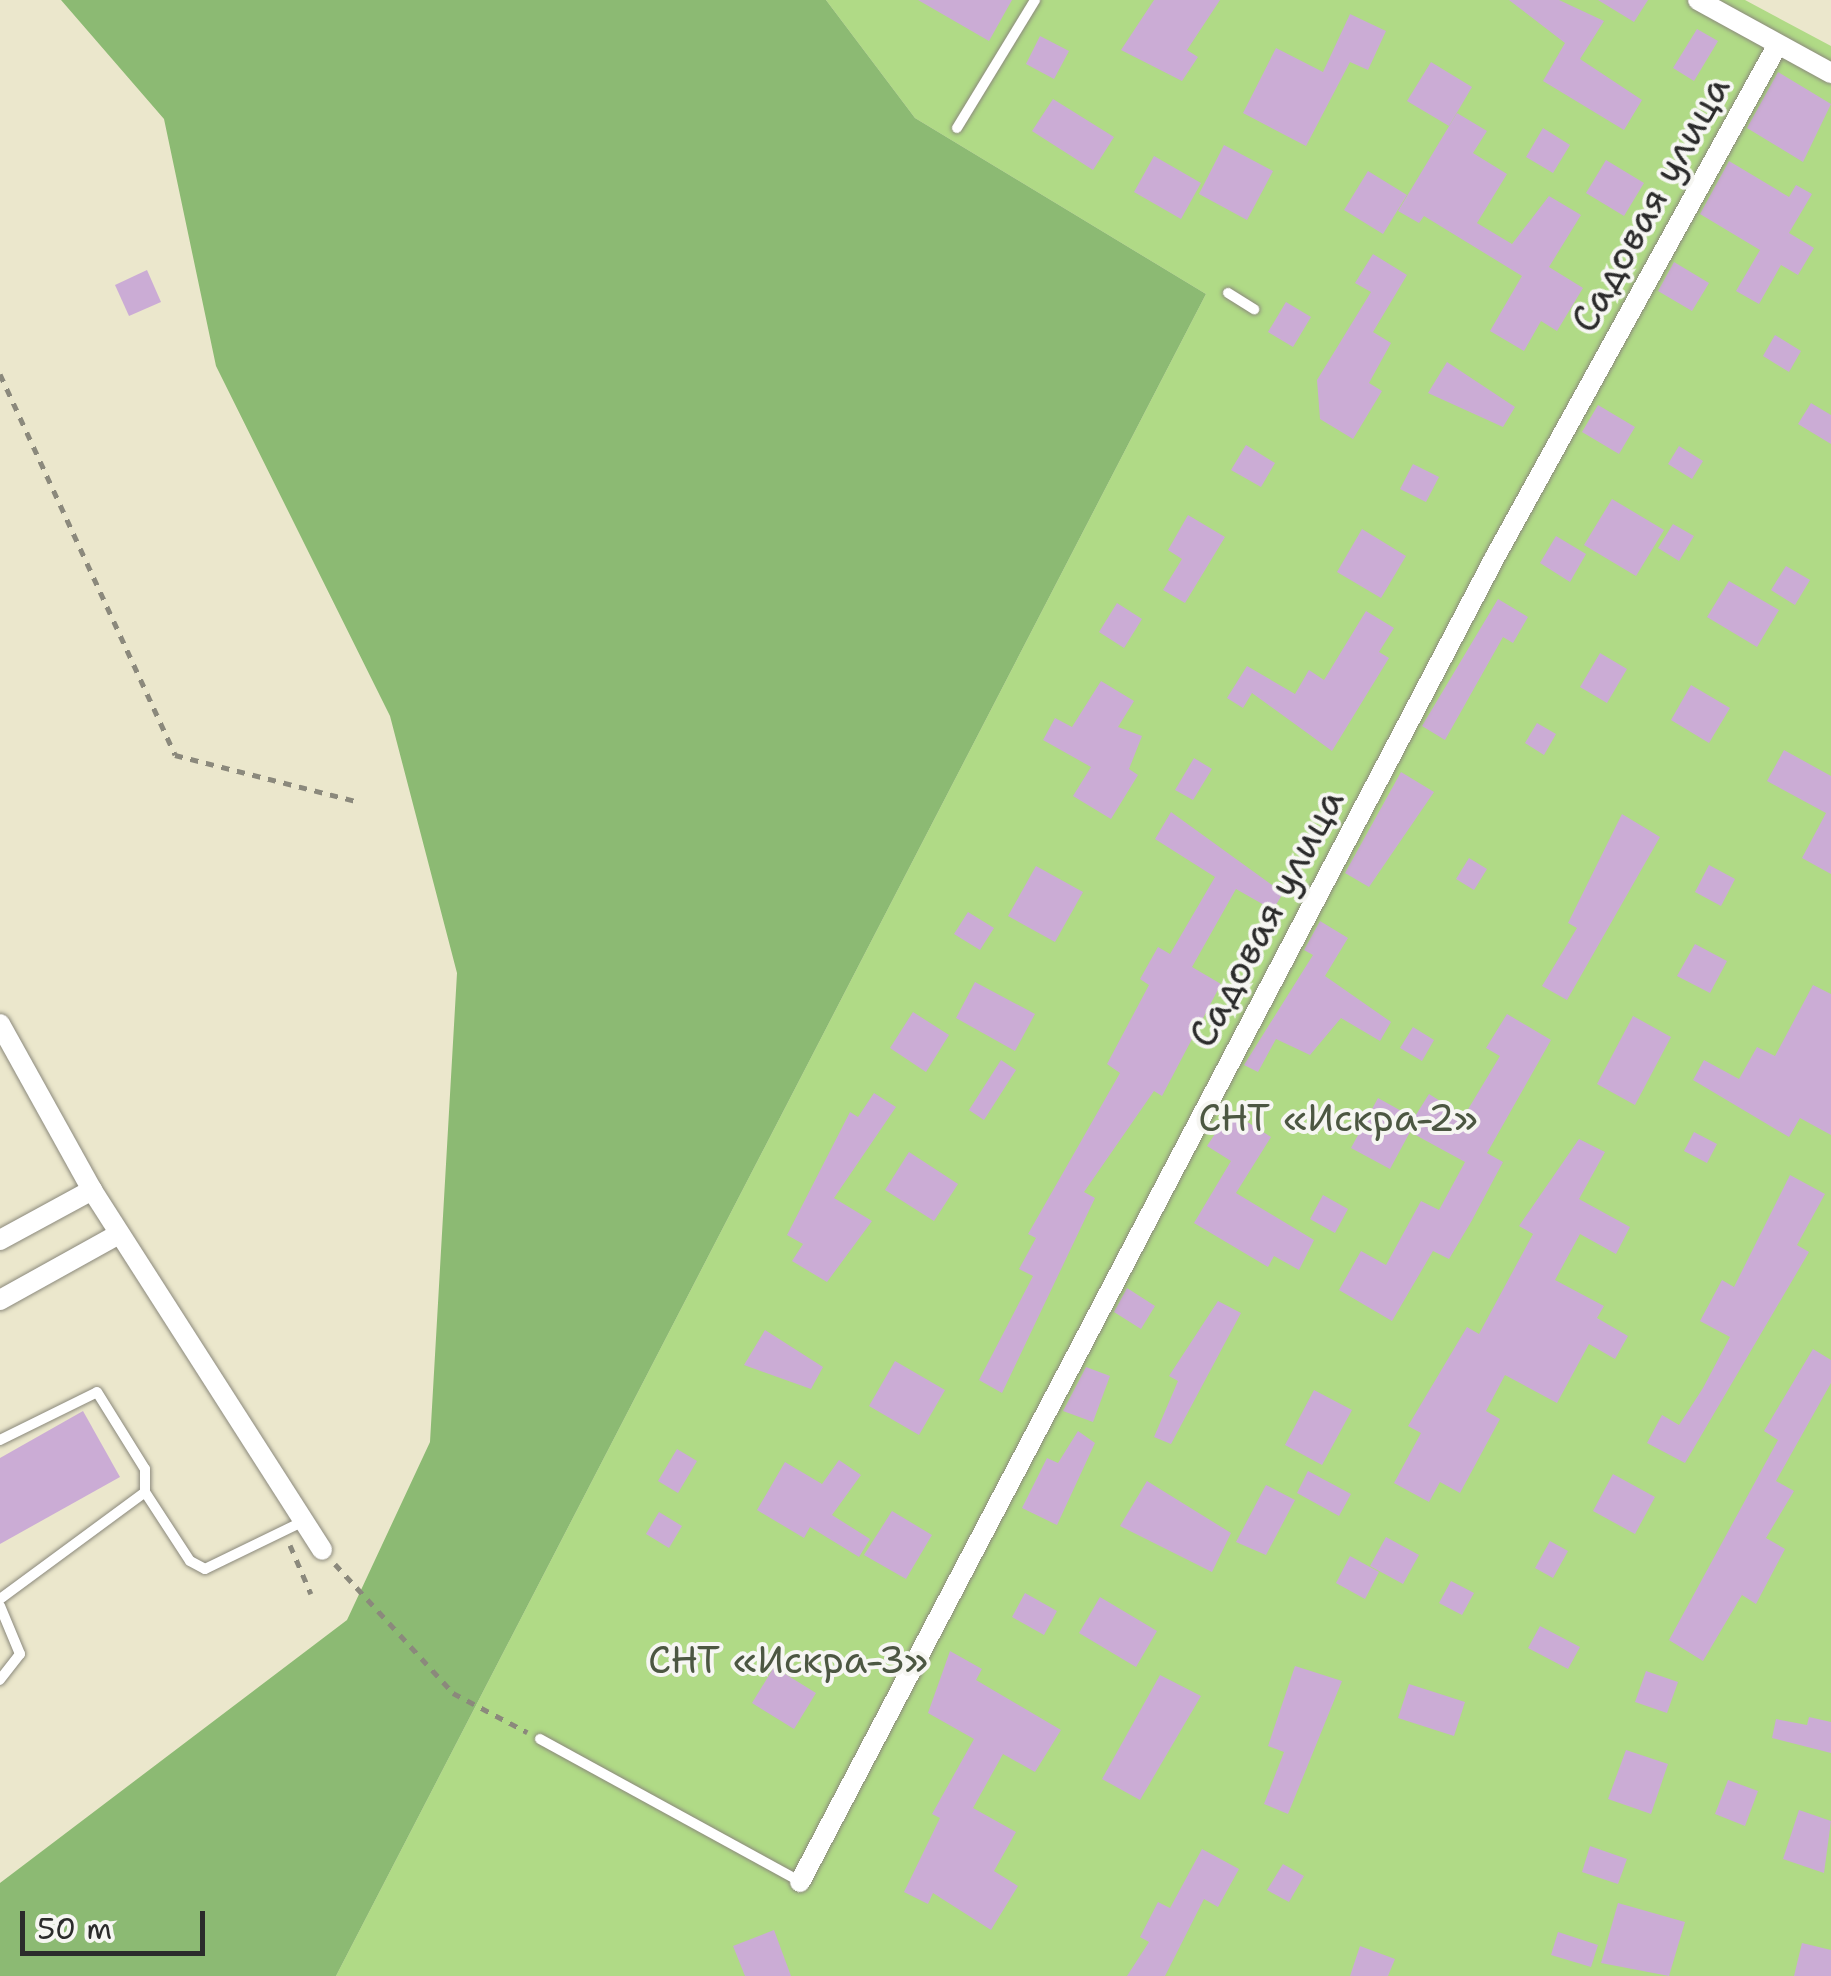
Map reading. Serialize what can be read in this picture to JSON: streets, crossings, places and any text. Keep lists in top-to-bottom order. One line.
{"streets":{"street":["Садовая улица"]},"parks":["СНТ «Искра-2»","СНТ «Искра-3»"],"scale_bar":"50 m"}
